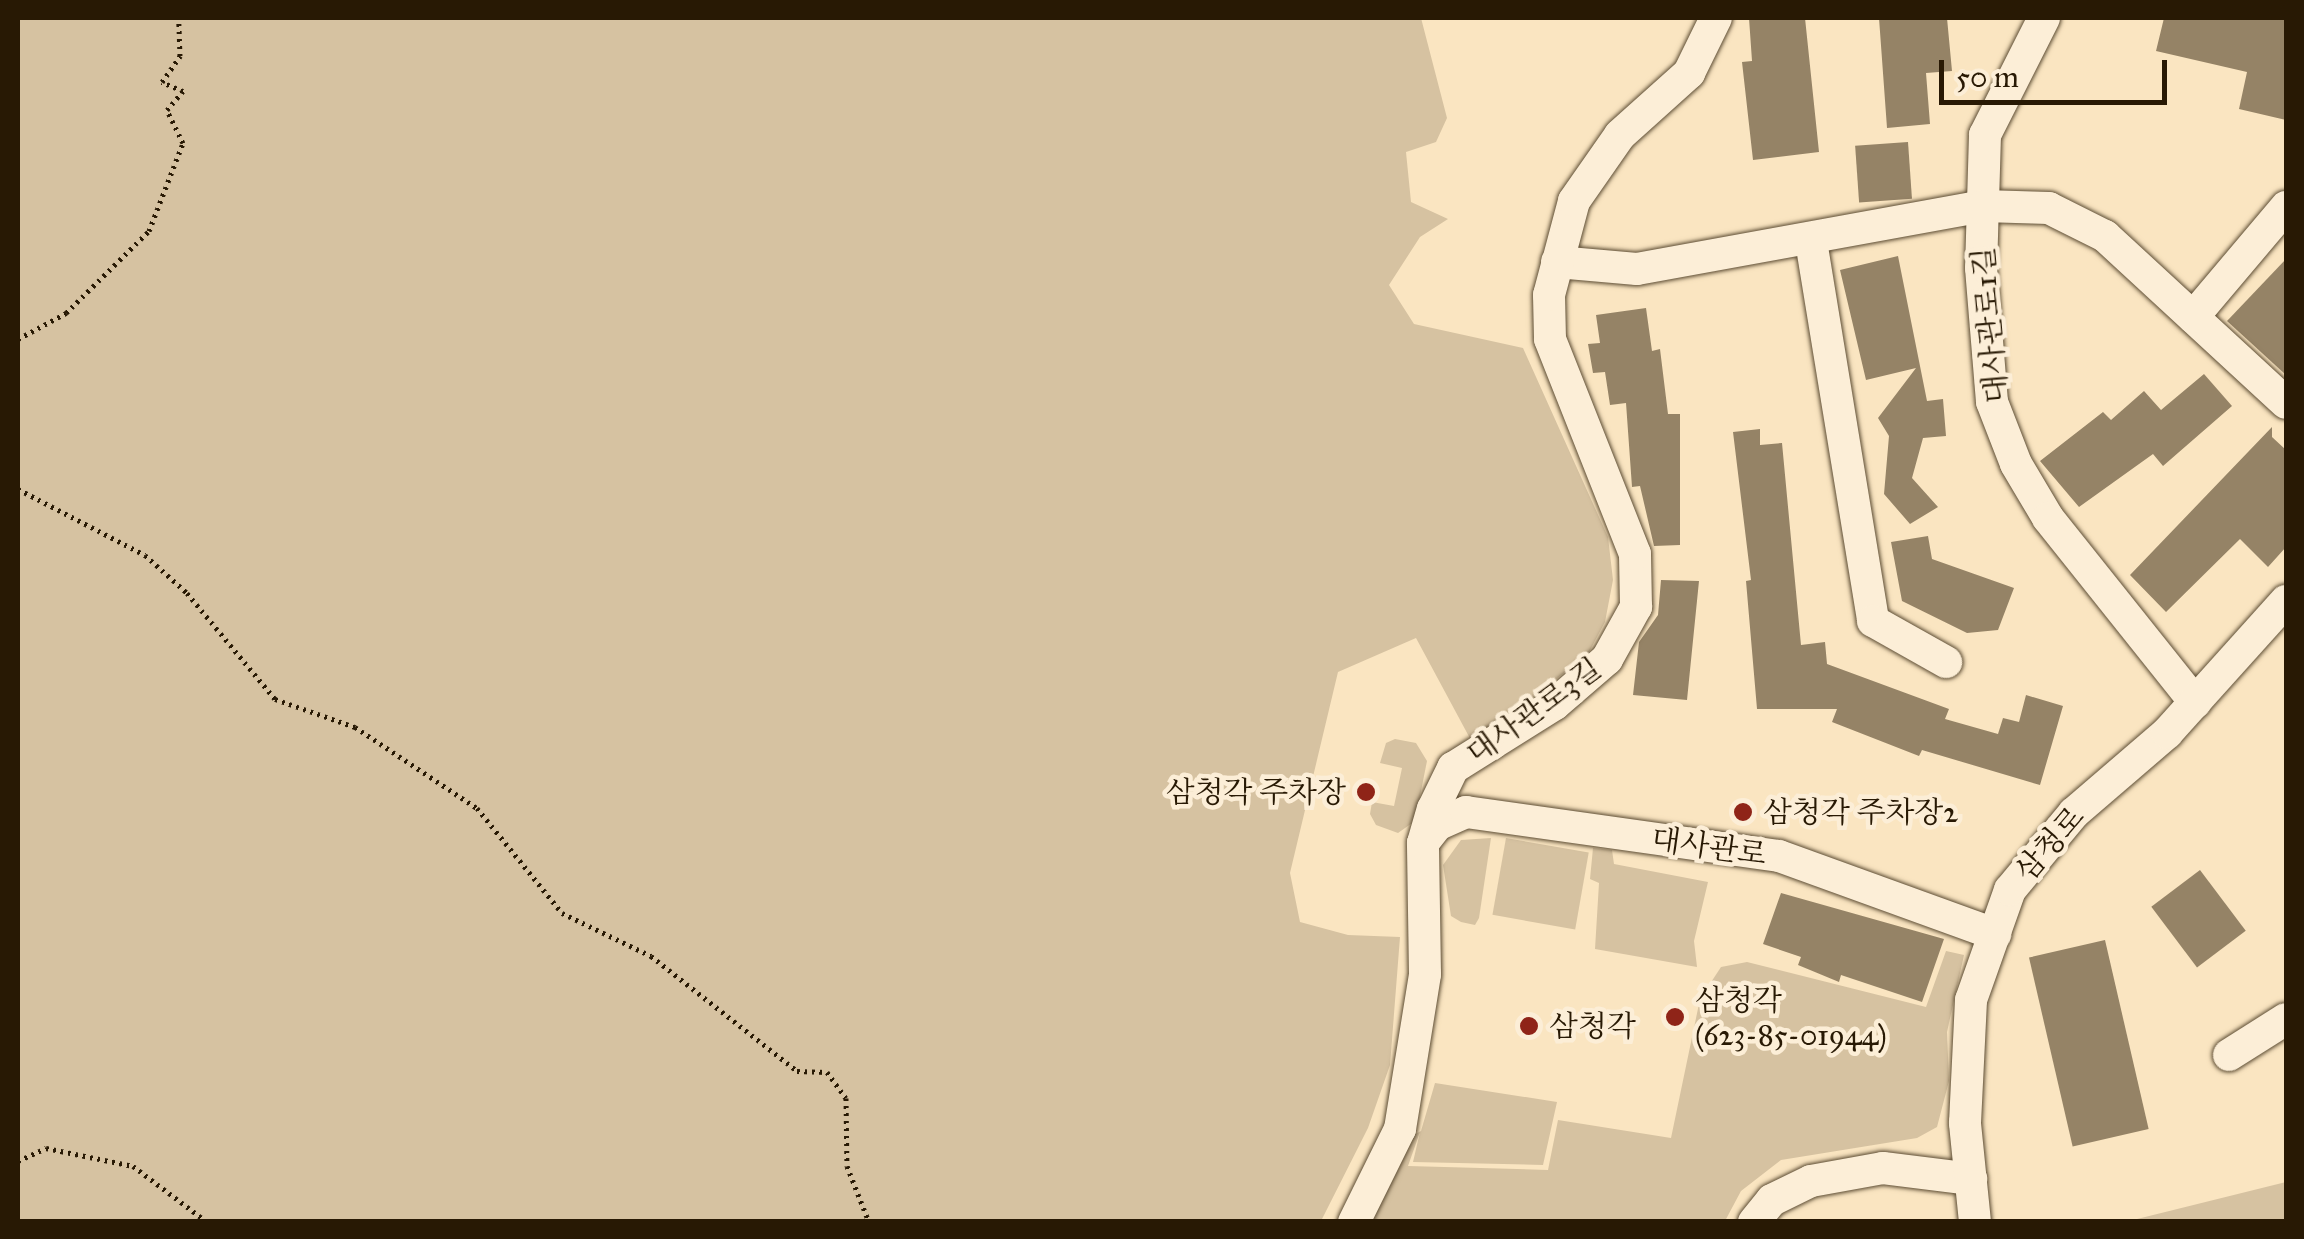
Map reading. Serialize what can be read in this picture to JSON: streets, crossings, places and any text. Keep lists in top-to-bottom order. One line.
{"streets":{"street":["대사관로1길","대사관로3길","삼청로","대사관로"]},"crossings":[["대사관로1길","삼청로"],["대사관로3길","대사관로"],["삼청로","대사관로"]],"places":["삼청각 주차장","삼청각 주차장2","삼청각 (623-85-01944)","삼청각"],"scale_bar":"50 m"}
